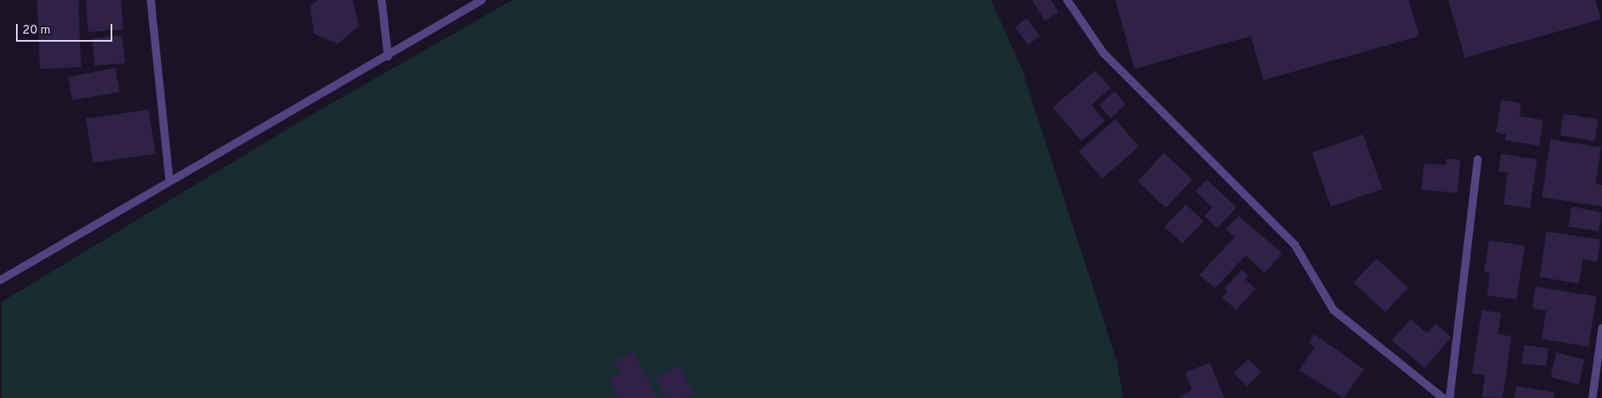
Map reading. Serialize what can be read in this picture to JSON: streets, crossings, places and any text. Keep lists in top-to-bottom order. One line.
{"scale_bar":"20 m"}
